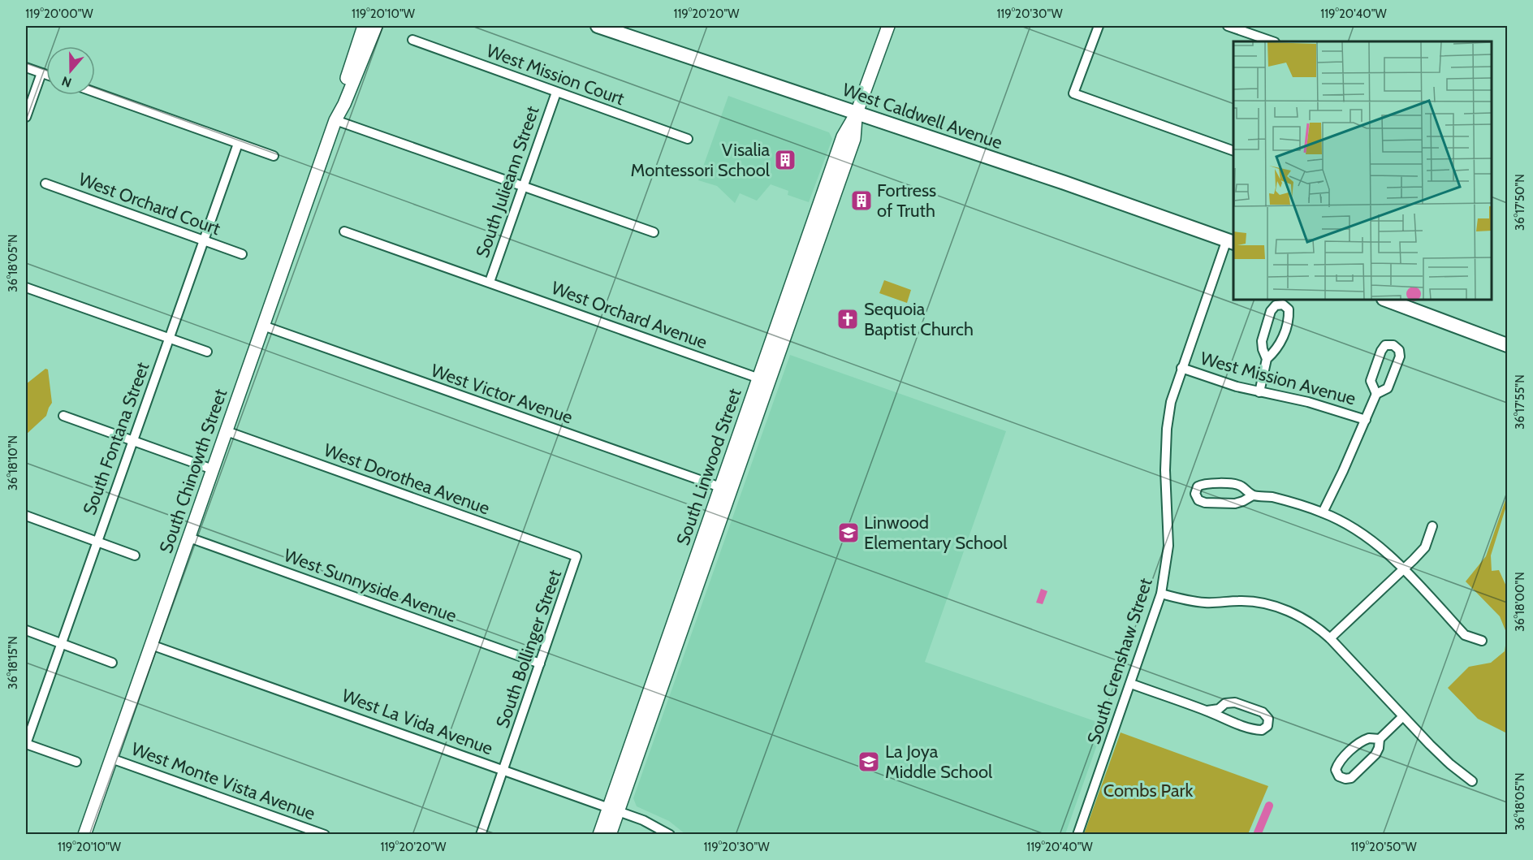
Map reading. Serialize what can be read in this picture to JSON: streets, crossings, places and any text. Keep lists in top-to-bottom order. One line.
{"streets":{"main road":["West Caldwell Avenue"],"street":["West Mission Court","South Julieann Street","West Orchard Court","West Orchard Avenue","West Mission Avenue","West Victor Avenue","South Fontana Street","South Linwood Street","South Chinowth Street","West Dorothea Avenue","West Sunnyside Avenue","South Bollinger Street","South Crenshaw Street","West La Vida Avenue","West Monte Vista Avenue"]},"crossings":[["West Mission Court","South Julieann Street"],["West Caldwell Avenue","South Linwood Street"],["West Caldwell Avenue","South Crenshaw Street"],["South Julieann Street","West Orchard Avenue"],["West Orchard Court","South Fontana Street"],["West Orchard Avenue","South Linwood Street"],["West Mission Avenue","South Crenshaw Street"],["West Victor Avenue","South Linwood Street"],["West Victor Avenue","South Chinowth Street"],["South Linwood Street","West La Vida Avenue"],["South Chinowth Street","West Dorothea Avenue"],["South Chinowth Street","West Sunnyside Avenue"],["South Chinowth Street","West La Vida Avenue"],["South Chinowth Street","West Monte Vista Avenue"],["West Dorothea Avenue","South Bollinger Street"],["West Sunnyside Avenue","South Bollinger Street"],["South Bollinger Street","West La Vida Avenue"]],"parks":["Combs Park"],"places":{"building":["Visalia Montessori School","Fortress of Truth"],"church":["Sequoia Baptist Church"],"school or university":["Linwood Elementary School","La Joya Middle School"]},"north":"bottom","coordinates":["119°20'00\"W","119°20'10\"W","119°20'20\"W","119°20'30\"W","119°20'40\"W","36°17'50\"N","36°18'05\"N","36°17'55\"N","36°18'10\"N","36°18'00\"N","36°18'15\"N","119°20'50\"W"]}
